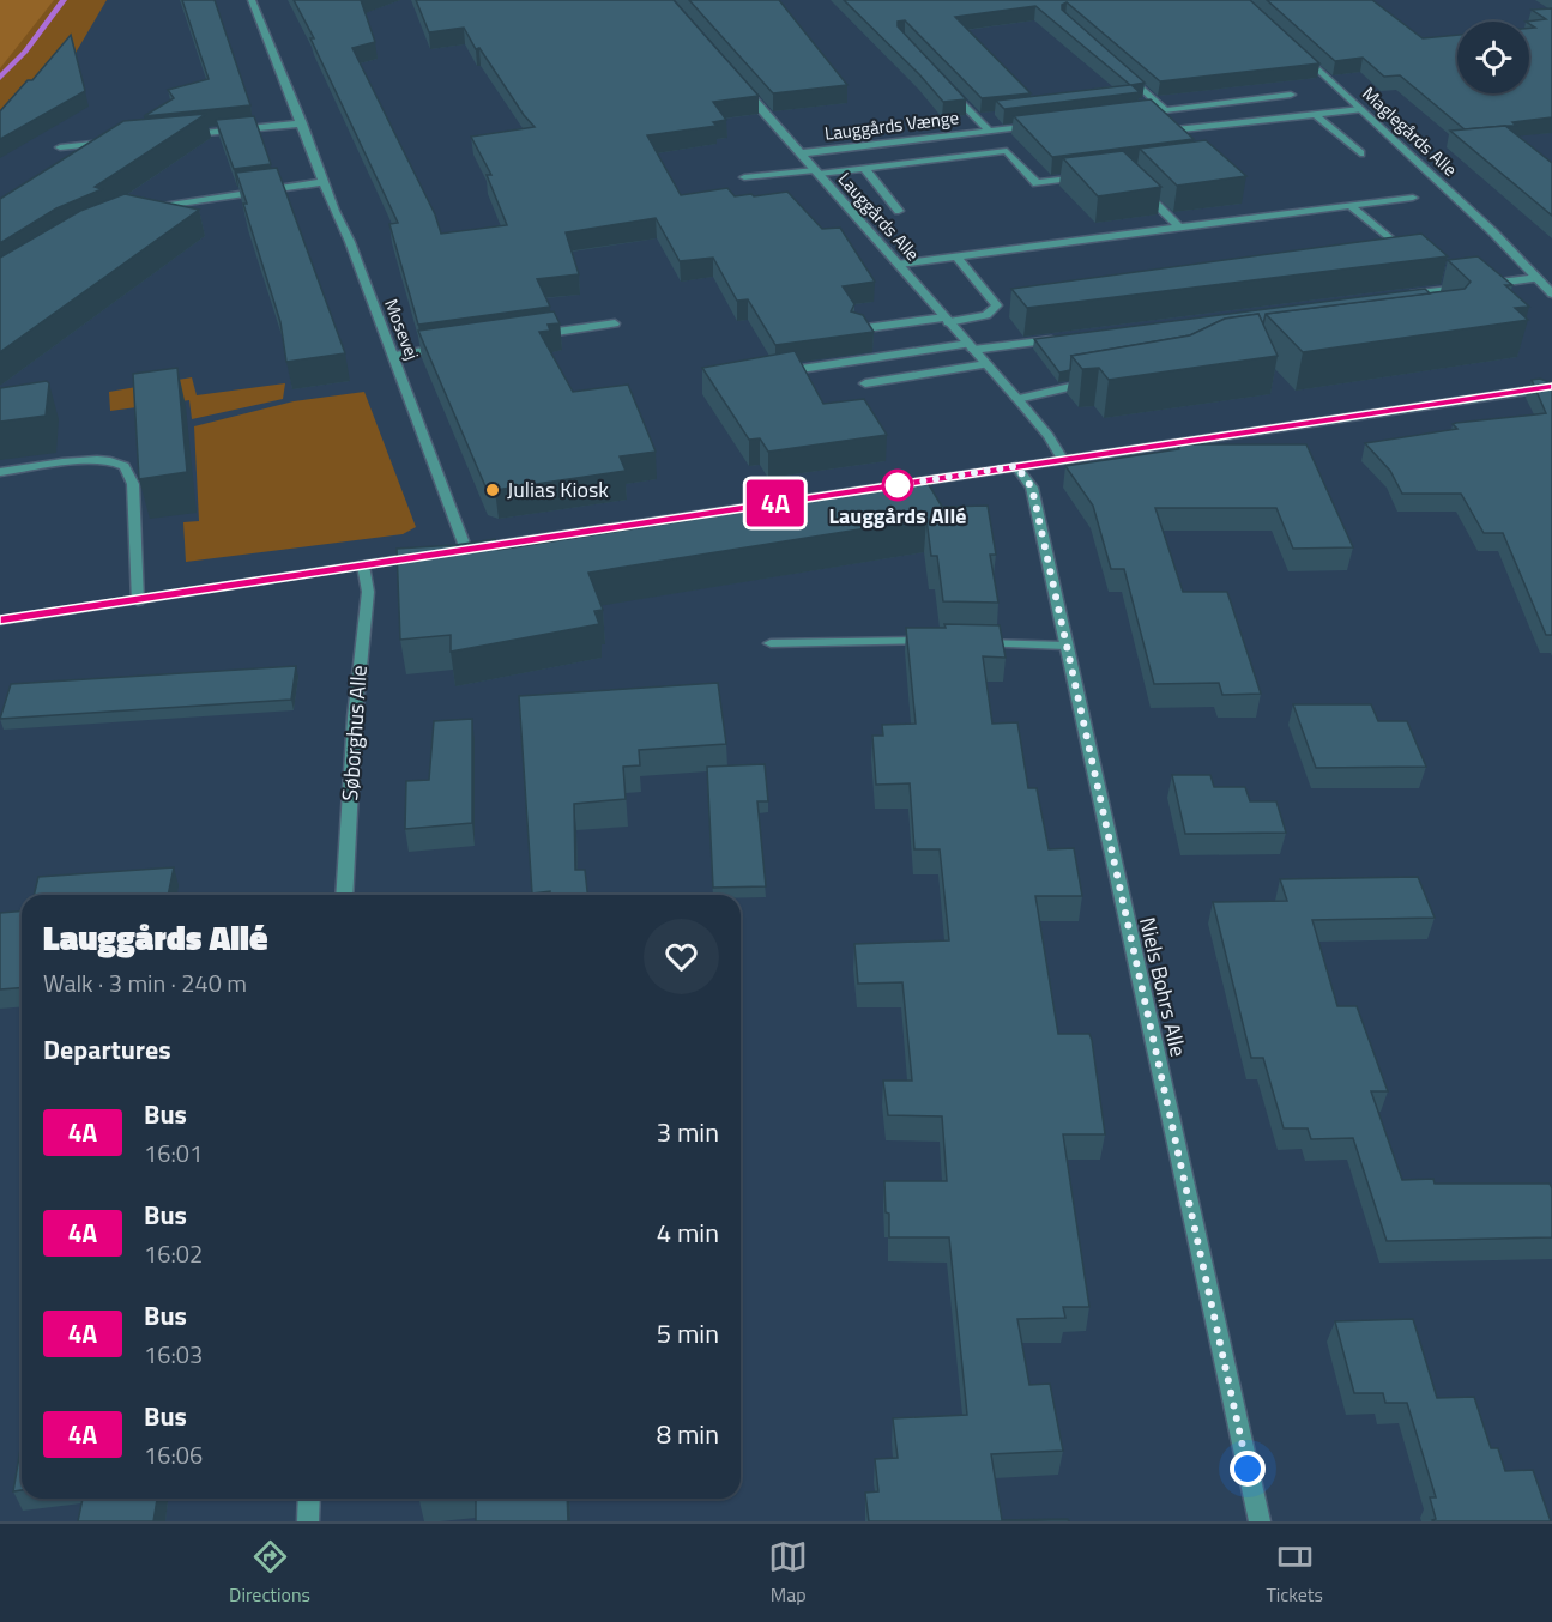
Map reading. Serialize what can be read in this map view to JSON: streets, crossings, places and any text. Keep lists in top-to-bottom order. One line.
{"streets":{"street":["Lauggårds Vænge","Maglegårds Alle","Lauggårds Alle","Mosevej","Søborghus Alle","Niels Bohrs Alle"]},"crossings":[["Lauggårds Vænge","Lauggårds Alle"],["Mosevej","Niels Bohrs Alle"]],"places":["Lauggårds Allé","Julias Kiosk"],"lines":["bus line 4A"],"page":{"on_map":"4A","heading":[["Lauggårds Allé","Walk · 3 min · 240 m"],"Departures"],"list":[{"mark":"4A","name":"Bus","note":"16:01","value":"3 min"},{"mark":"4A","name":"Bus","note":"16:02","value":"4 min"},{"mark":"4A","name":"Bus","note":"16:03","value":"5 min"},{"mark":"4A","name":"Bus","note":"16:06","value":"8 min"}],"tabs":["Directions","Map","Tickets"]}}
